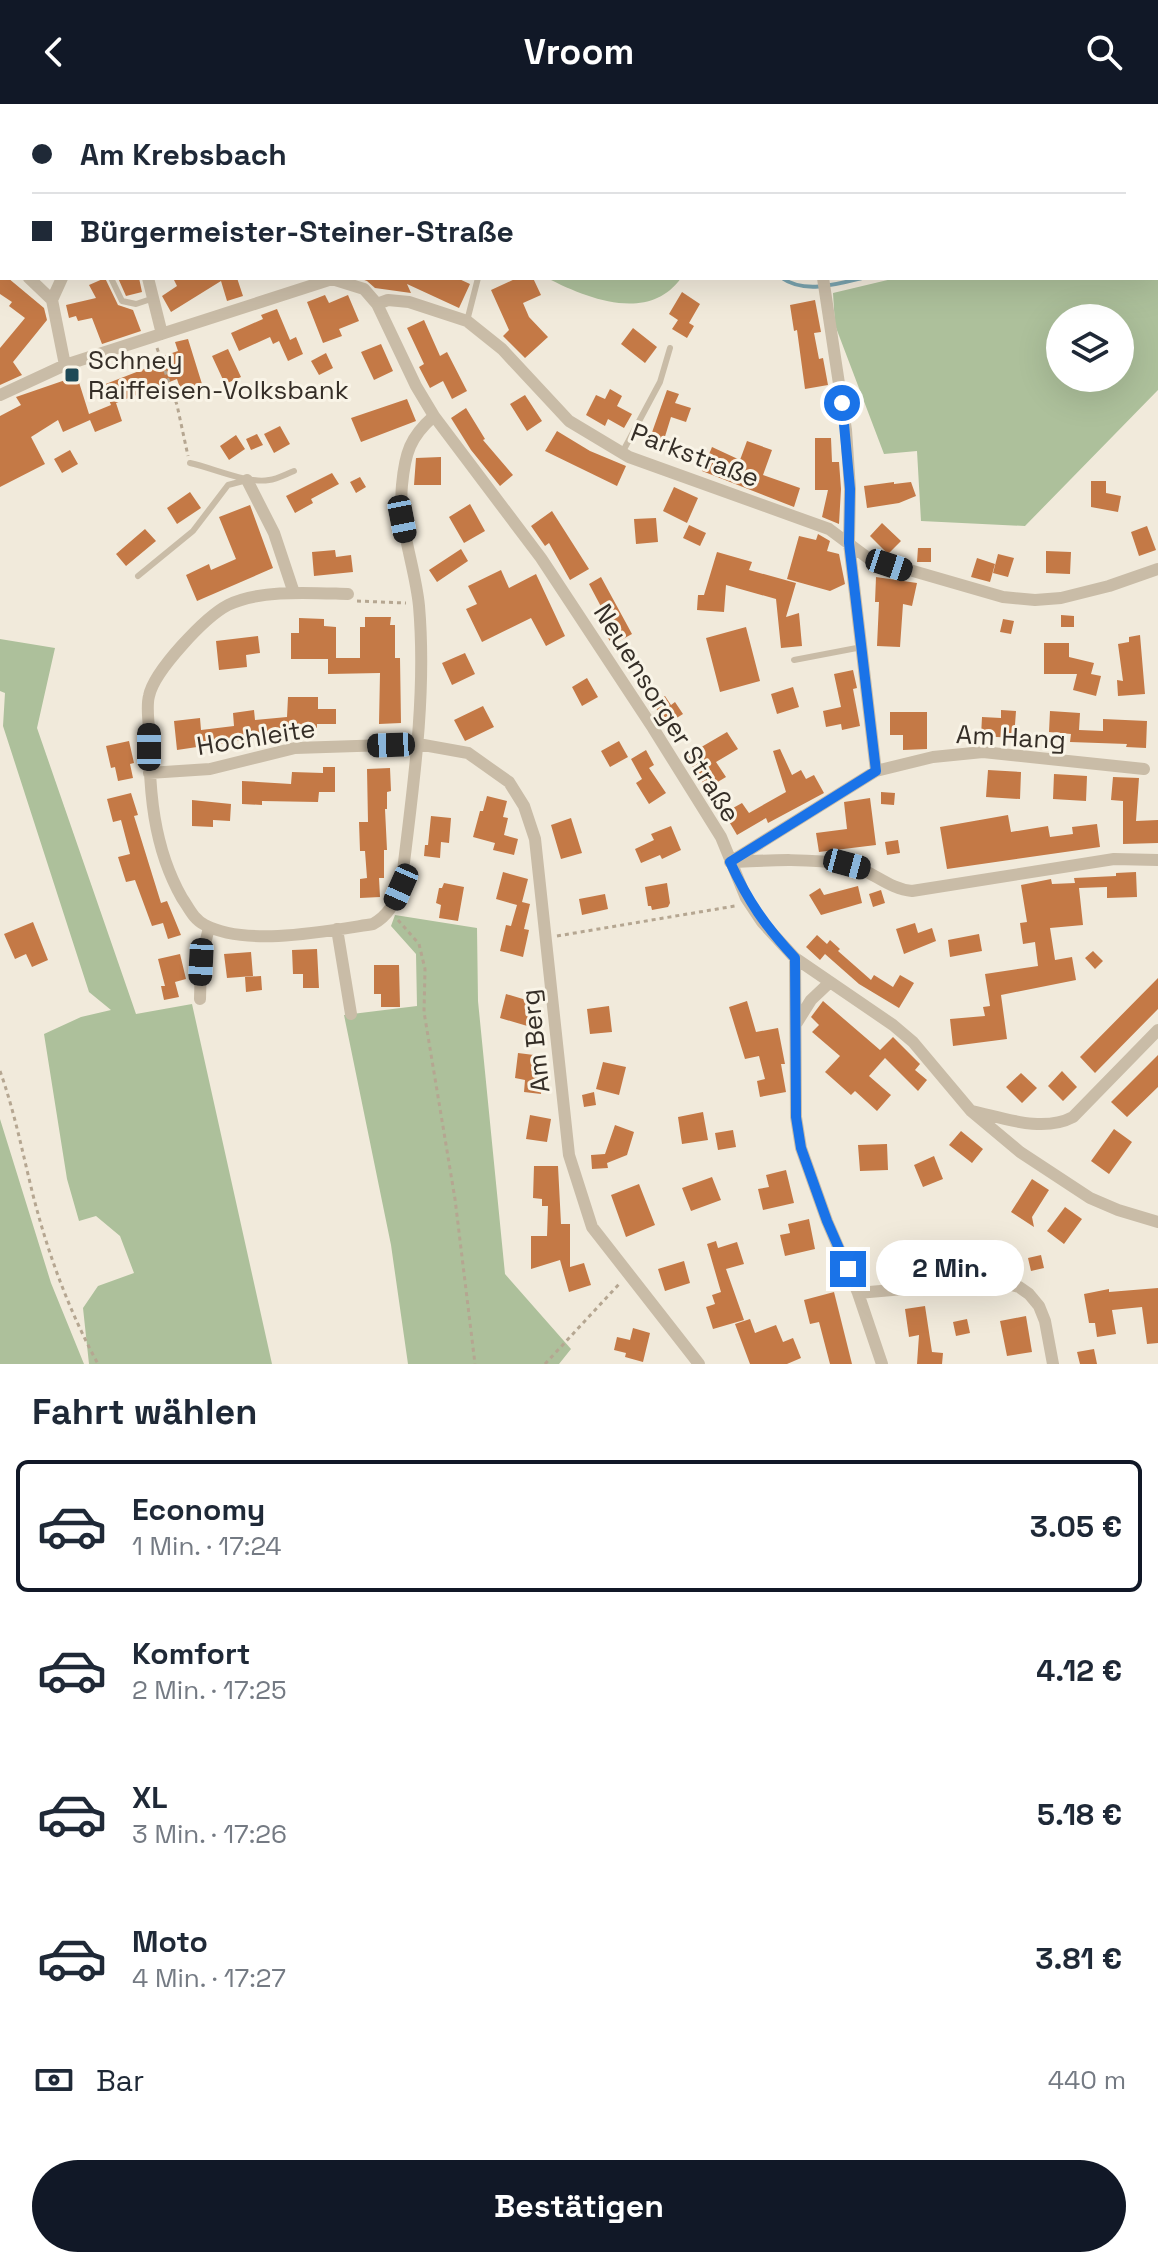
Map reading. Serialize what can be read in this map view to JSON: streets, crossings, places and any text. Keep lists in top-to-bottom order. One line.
{"streets":{"street":["Parkstraße","Neuensorger Straße","Hochleite","Am Hang","Am Berg"]},"crossings":[["Parkstraße","Neuensorger Straße"],["Neuensorger Straße","Am Hang"],["Hochleite","Am Berg"]],"places":{"transit":["Schney Raiffeisen-Volksbank"]},"page":{"header":"Vroom","banner":["Am Krebsbach","Bürgermeister-Steiner-Straße"],"bubble":"2 Min.","heading":"Fahrt wählen","list":[{"name":"Economy","note":"1 Min. · 17:24","value":"3.05 €"},{"name":"Komfort","note":"2 Min. · 17:25","value":"4.12 €"},{"name":"XL","note":"3 Min. · 17:26","value":"5.18 €"},{"name":"Moto","note":"4 Min. · 17:27","value":"3.81 €"}],"pay":["Bar","440 m"],"buttons":"Bestätigen"}}
